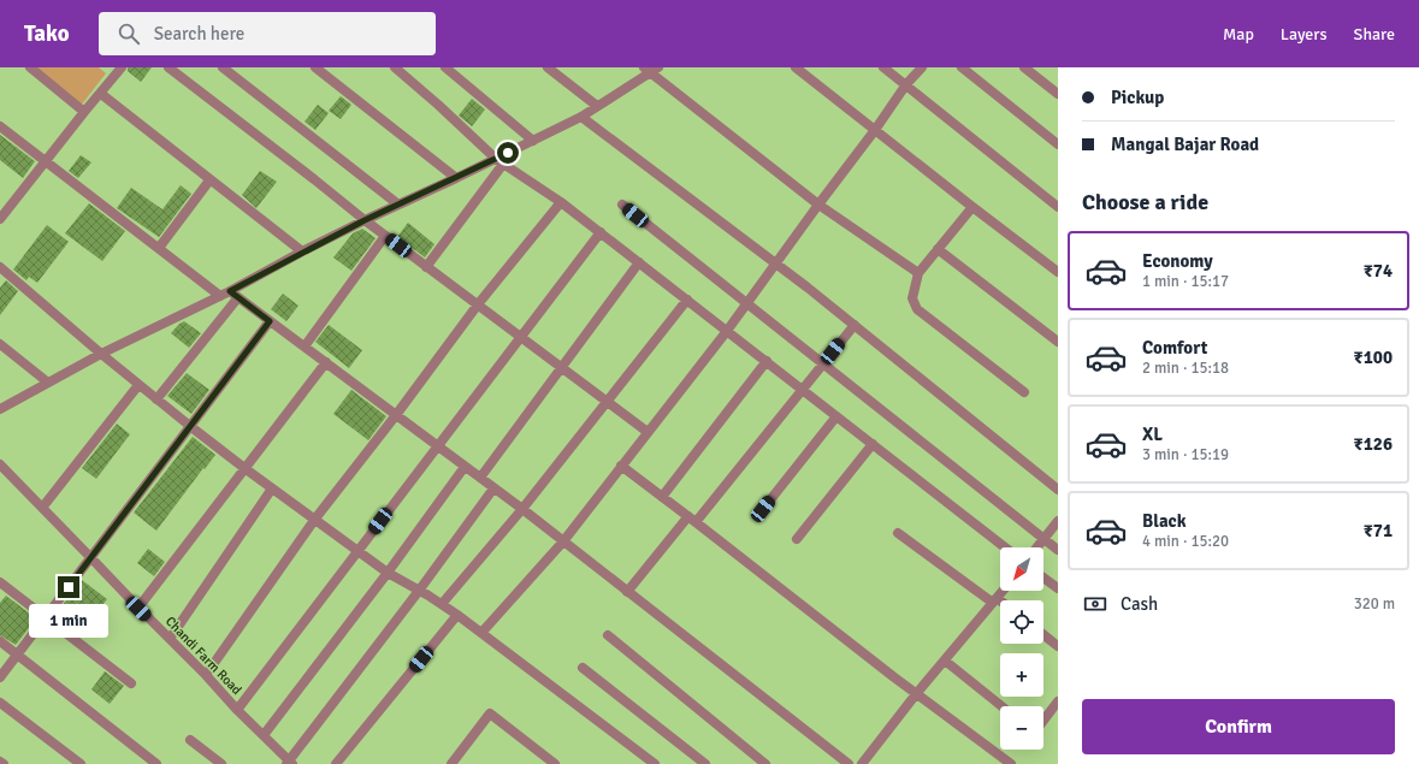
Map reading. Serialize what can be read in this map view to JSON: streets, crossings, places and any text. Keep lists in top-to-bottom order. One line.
{"streets":{"street":["Chandi Farm Road"]},"north":"bottom left","page":{"header":"Tako","search":"Search here","nav":["Map","Layers","Share"],"banner":["Pickup","Mangal Bajar Road"],"heading":"Choose a ride","list":[{"name":"Economy","note":"1 min · 15:17","value":"₹74"},{"name":"Comfort","note":"2 min · 15:18","value":"₹100"},{"name":"XL","note":"3 min · 15:19","value":"₹126"},{"name":"Black","note":"4 min · 15:20","value":"₹71"}],"map_buttons":["+","−"],"pay":["Cash","320 m"],"bubble":"1 min","buttons":"Confirm"}}
